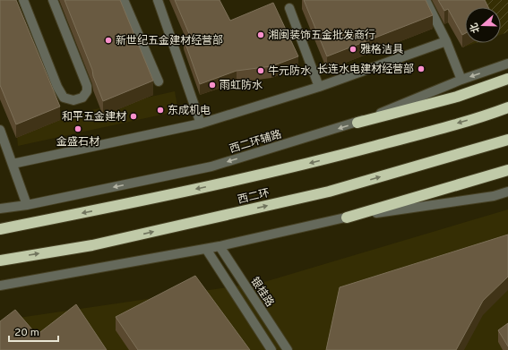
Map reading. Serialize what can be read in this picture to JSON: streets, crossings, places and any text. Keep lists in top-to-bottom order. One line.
{"streets":{"highway":["西二环"],"street":["西二环辅路","银桂路"]},"places":["湘闽装饰五金批发商行","新世纪五金建材经营部","雅格洁具","长连水电建材经营部","牛元防水","雨虹防水","东成机电","和平五金建材","金盛石材"],"scale_bar":"20 m","north":"left"}
